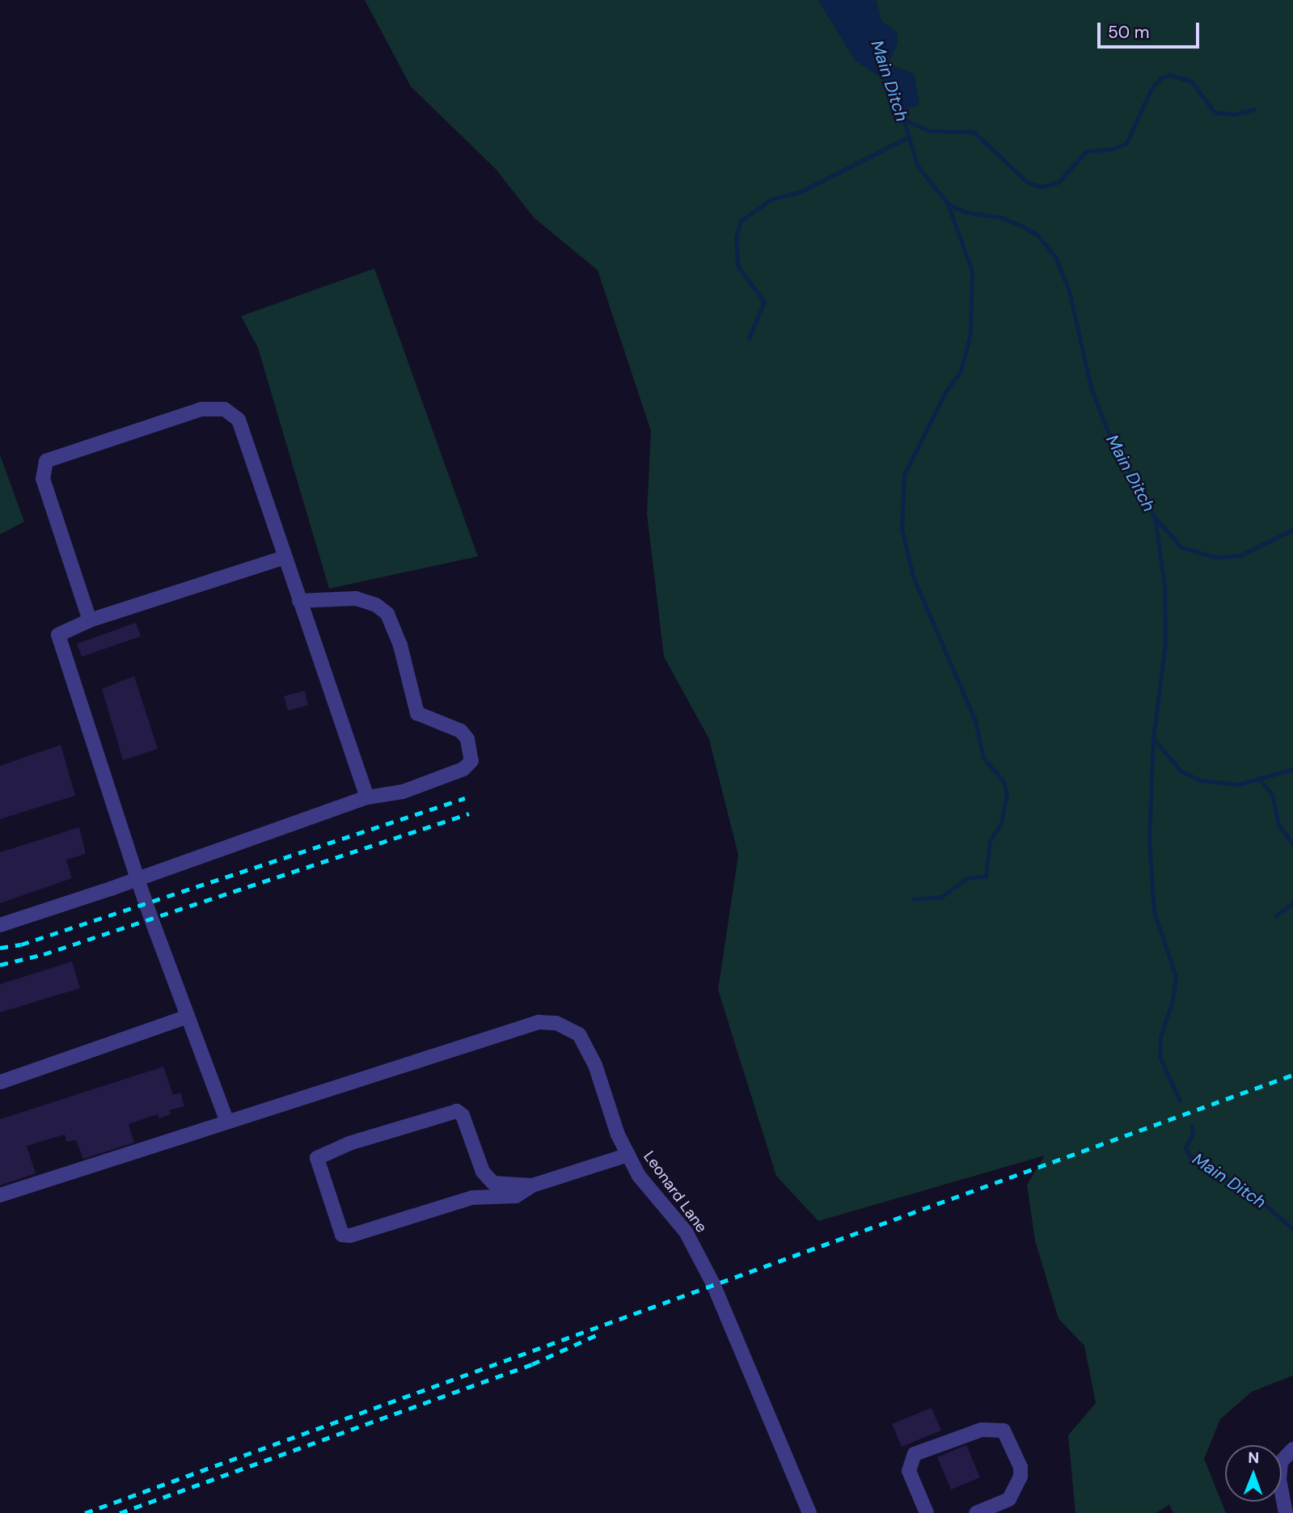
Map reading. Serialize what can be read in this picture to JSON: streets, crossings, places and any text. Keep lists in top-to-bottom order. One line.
{"streets":{"street":["Leonard Lane"]},"water":["Main Ditch"],"scale_bar":"50 m","north":"top"}
